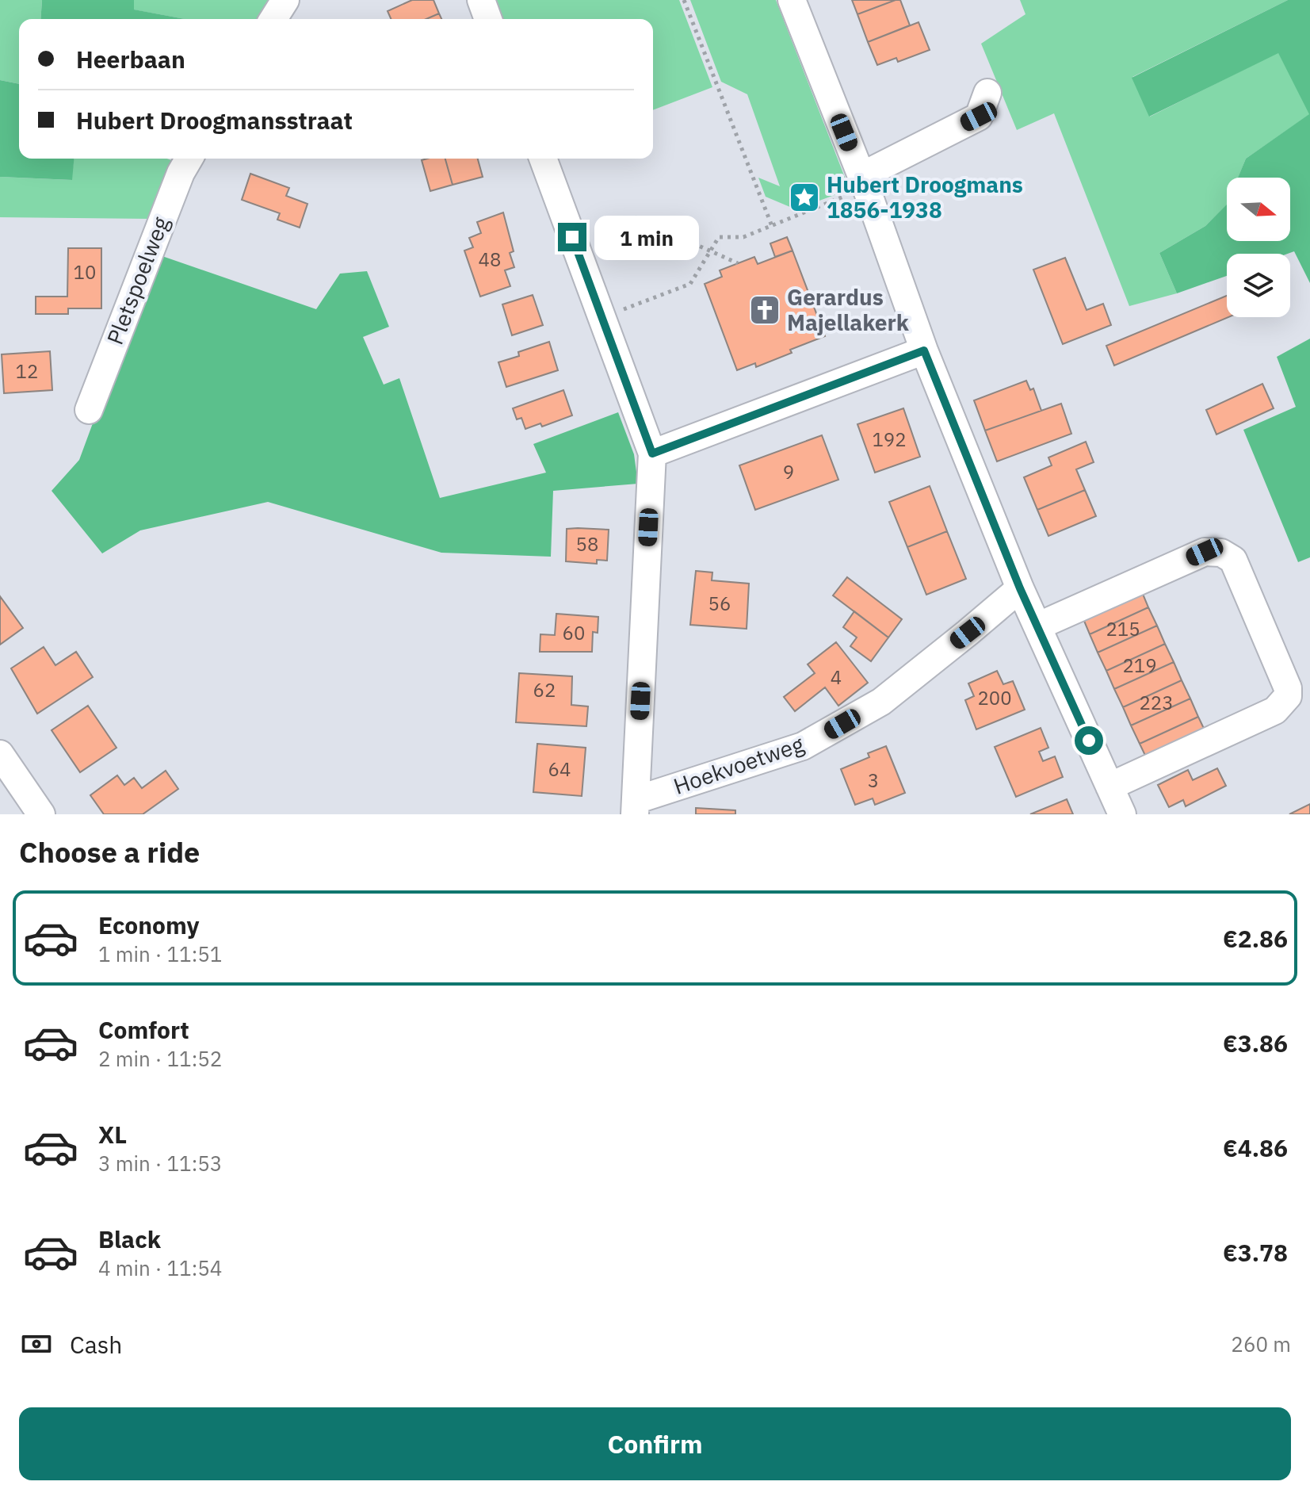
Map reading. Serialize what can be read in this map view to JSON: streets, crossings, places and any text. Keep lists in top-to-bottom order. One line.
{"streets":{"street":["Pletspoelweg","Hoekvoetweg"]},"places":{"place":["Hubert Droogmans 1856-1938"],"church":["Gerardus Majellakerk"]},"house_numbers":["48","10","12","192","9","58","56","215","60","219","4","62","200","223","64","3"],"north":"right","page":{"banner":["Heerbaan","Hubert Droogmansstraat"],"bubble":"1 min","heading":"Choose a ride","list":[{"name":"Economy","note":"1 min · 11:51","value":"€2.86"},{"name":"Comfort","note":"2 min · 11:52","value":"€3.86"},{"name":"XL","note":"3 min · 11:53","value":"€4.86"},{"name":"Black","note":"4 min · 11:54","value":"€3.78"}],"pay":["Cash","260 m"],"buttons":"Confirm"}}
